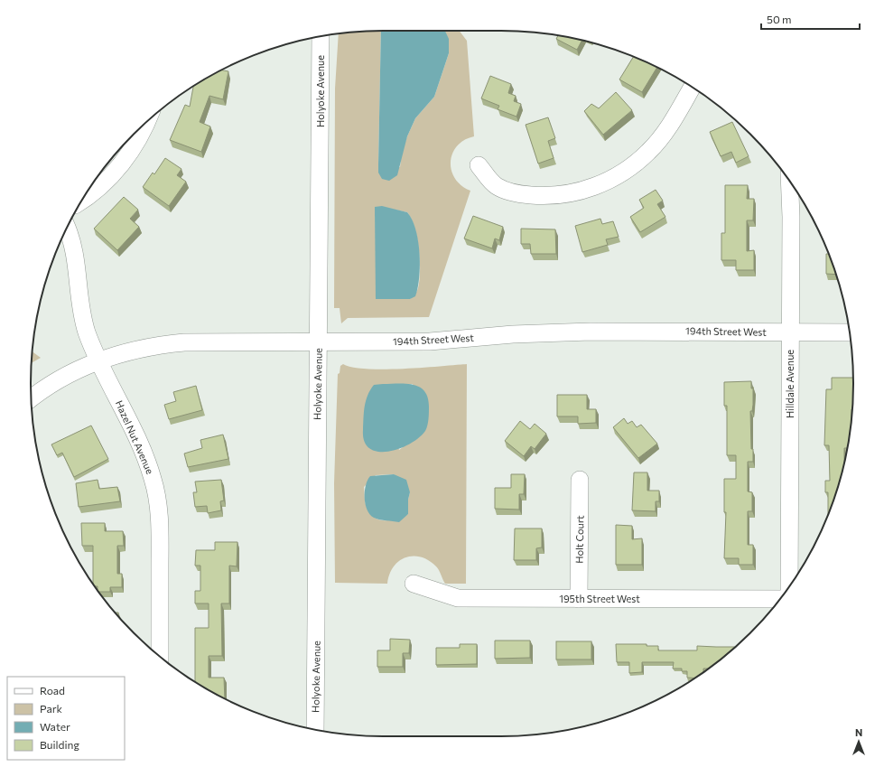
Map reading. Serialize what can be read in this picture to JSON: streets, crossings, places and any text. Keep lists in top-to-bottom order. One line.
{"streets":{"street":["Holyoke Avenue","194th Street West","Hilldale Avenue","Hazel Nut Avenue","Holt Court","195th Street West"]},"crossings":[["Holyoke Avenue","194th Street West"],["194th Street West","Hilldale Avenue"],["194th Street West","Hazel Nut Avenue"],["Holt Court","195th Street West"]],"legend":["Road","Park","Water","Building"],"scale_bar":"50 m","north":"top"}
